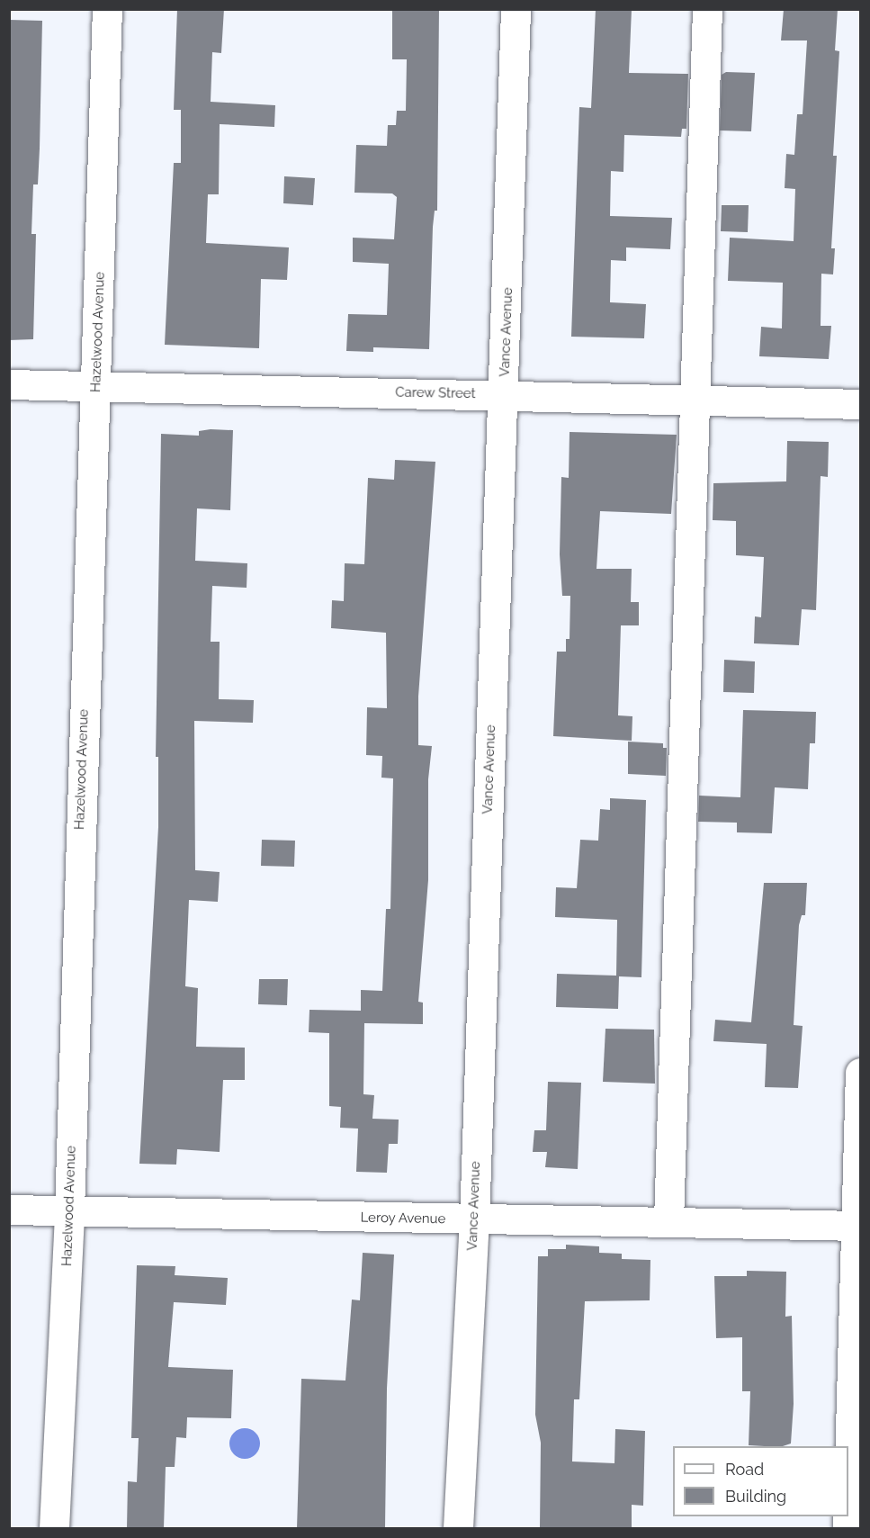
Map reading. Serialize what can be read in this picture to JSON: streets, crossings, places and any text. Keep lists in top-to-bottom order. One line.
{"streets":{"street":["Hazelwood Avenue","Vance Avenue","Carew Street","Leroy Avenue"]},"crossings":[["Hazelwood Avenue","Carew Street"],["Hazelwood Avenue","Leroy Avenue"],["Vance Avenue","Carew Street"],["Vance Avenue","Leroy Avenue"]],"legend":["Road","Building"]}
